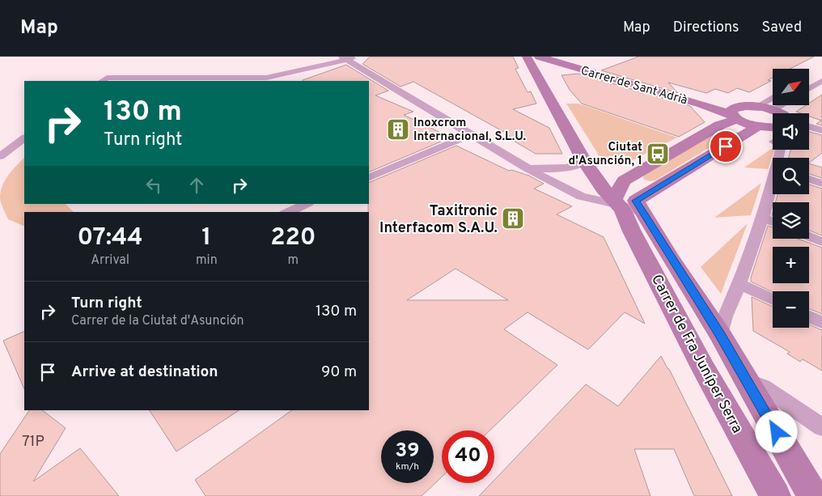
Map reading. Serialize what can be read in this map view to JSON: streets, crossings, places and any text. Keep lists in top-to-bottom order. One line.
{"streets":{"street":["Carrer de Sant Adrià","Carrer de Fra Juníper Serra"]},"places":{"building":["Inoxcrom Internacional, S.L.U.","Taxitronic Interfacom S.A.U."],"bus stop":["Ciutat d'Asunción, 1"]},"house_numbers":["71P"],"north":"top right","page":{"header":"Map","nav":["Map","Directions","Saved"],"map_buttons":["+","−"],"turn":["130 m","Turn right"],"eta":["07:44","Arrival","1","min","220","m"],"list":[{"name":"Turn right","note":"Carrer de la Ciutat d'Asunción","value":"130 m"},{"name":"Arrive at destination","value":"90 m"}],"speed":"39 km/h","limit":"40"}}
